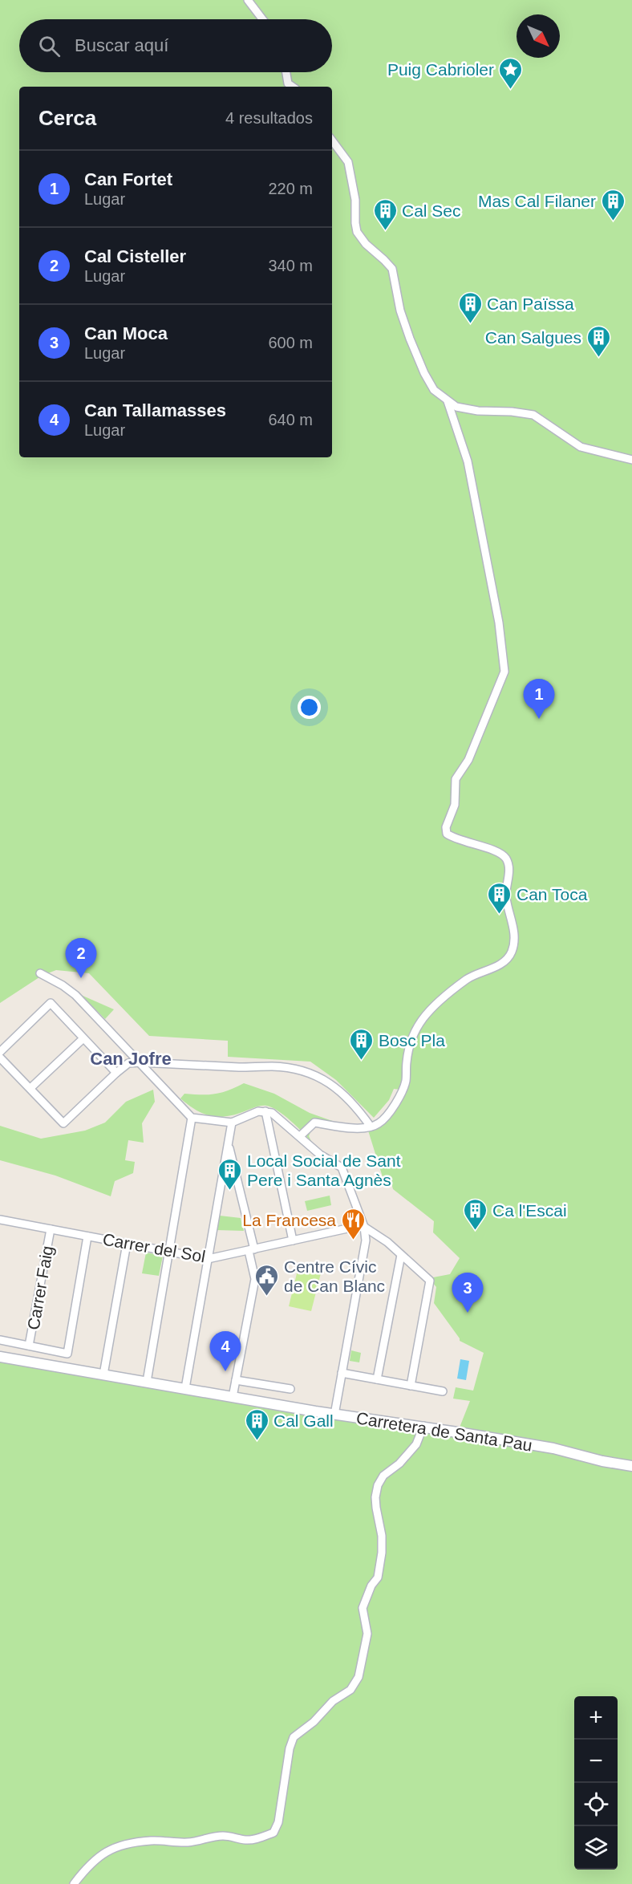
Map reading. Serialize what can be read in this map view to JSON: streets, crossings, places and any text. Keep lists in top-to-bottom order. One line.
{"streets":{"main road":["Carretera de Santa Pau"],"street":["Carrer del Sol","Carrer Faig"]},"crossings":[["Carrer del Sol","Carrer Faig"]],"districts":["Can Jofre"],"places":{"place":["Puig Cabrioler"],"building":["Mas Cal Filaner","Cal Sec","Can Païssa","Can Salgues","Can Toca","Bosc Pla","Local Social de Sant Pere i Santa Agnès","Ca l'Escai","Cal Gall"],"restaurant":["La Francesa"],"public building":["Centre Cívic de Can Blanc"]},"north":"bottom right","page":{"search":"Buscar aquí","heading":["Cerca","4 resultados"],"list":[{"mark":"1","name":"Can Fortet","note":"Lugar","value":"220 m"},{"mark":"2","name":"Cal Cisteller","note":"Lugar","value":"340 m"},{"mark":"3","name":"Can Moca","note":"Lugar","value":"600 m"},{"mark":"4","name":"Can Tallamasses","note":"Lugar","value":"640 m"}],"pins":["1","2","3","4"],"map_buttons":["+","−"]}}
